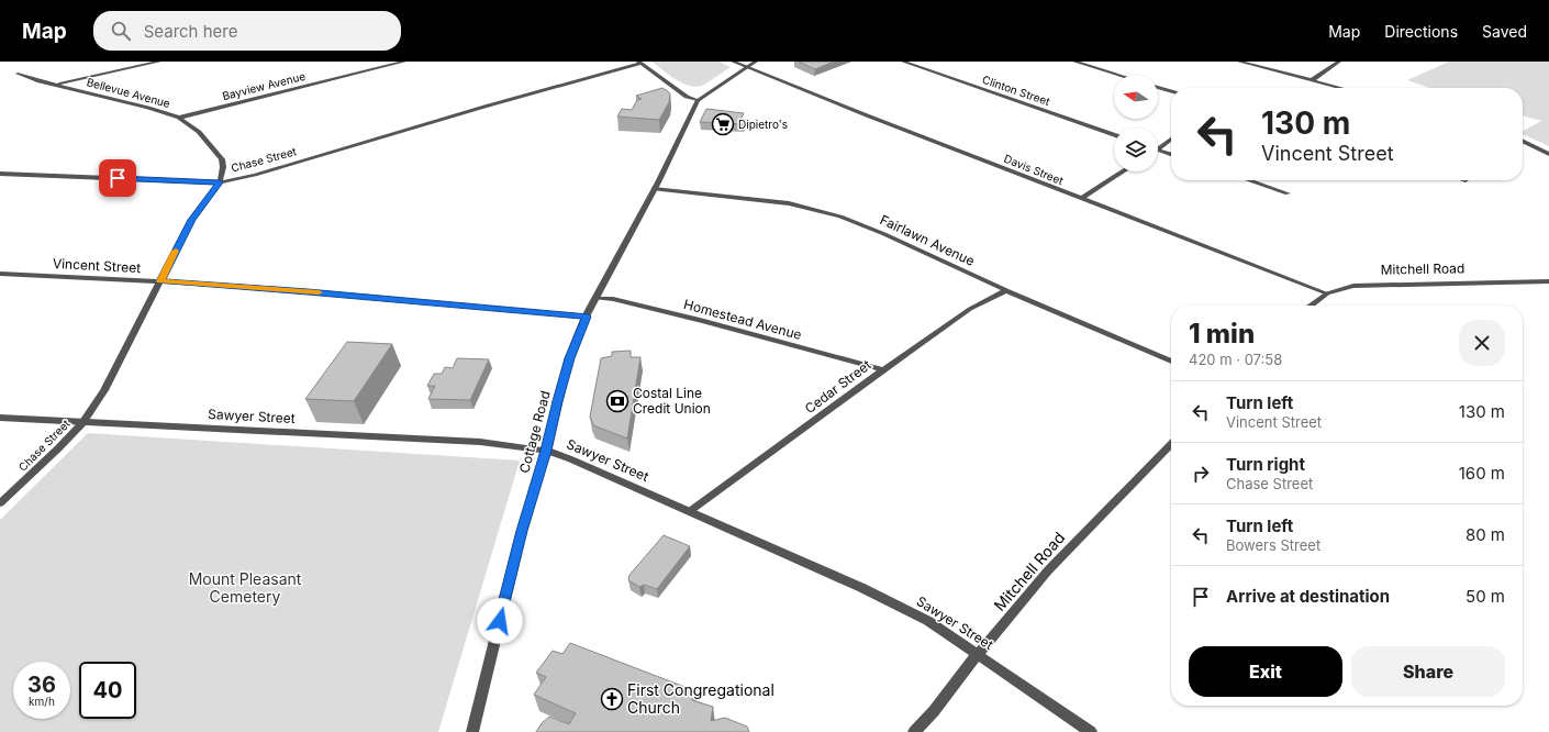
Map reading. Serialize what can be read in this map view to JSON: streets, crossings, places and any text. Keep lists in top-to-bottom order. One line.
{"streets":{"street":["Bayview Avenue","Clinton Street","Bellevue Avenue","Chase Street","Davis Street","Fairlawn Avenue","Vincent Street","Mitchell Road","Homestead Avenue","Cedar Street","Sawyer Street","Cottage Road"]},"crossings":[["Bayview Avenue","Bellevue Avenue"],["Bellevue Avenue","Chase Street"],["Chase Street","Vincent Street"],["Chase Street","Sawyer Street"],["Davis Street","Mitchell Road"],["Davis Street","Cottage Road"],["Fairlawn Avenue","Cedar Street"],["Fairlawn Avenue","Cottage Road"],["Vincent Street","Cottage Road"],["Mitchell Road","Sawyer Street"],["Homestead Avenue","Cedar Street"],["Homestead Avenue","Cottage Road"],["Cedar Street","Sawyer Street"],["Sawyer Street","Cottage Road"]],"parks":["Mount Pleasant Cemetery"],"places":{"supermarket":["Dipietro's"],"bank":["Costal Line Credit Union"],"church":["First Congregational Church"]},"north":"left","page":{"header":"Map","search":"Search here","nav":["Map","Directions","Saved"],"turn":["130 m","Vincent Street"],"heading":["1 min","420 m · 07:58"],"list":[{"name":"Turn left","note":"Vincent Street","value":"130 m"},{"name":"Turn right","note":"Chase Street","value":"160 m"},{"name":"Turn left","note":"Bowers Street","value":"80 m"},{"name":"Arrive at destination","value":"50 m"}],"buttons":["Exit","Share"],"speed":"36 km/h","limit":"40"}}
